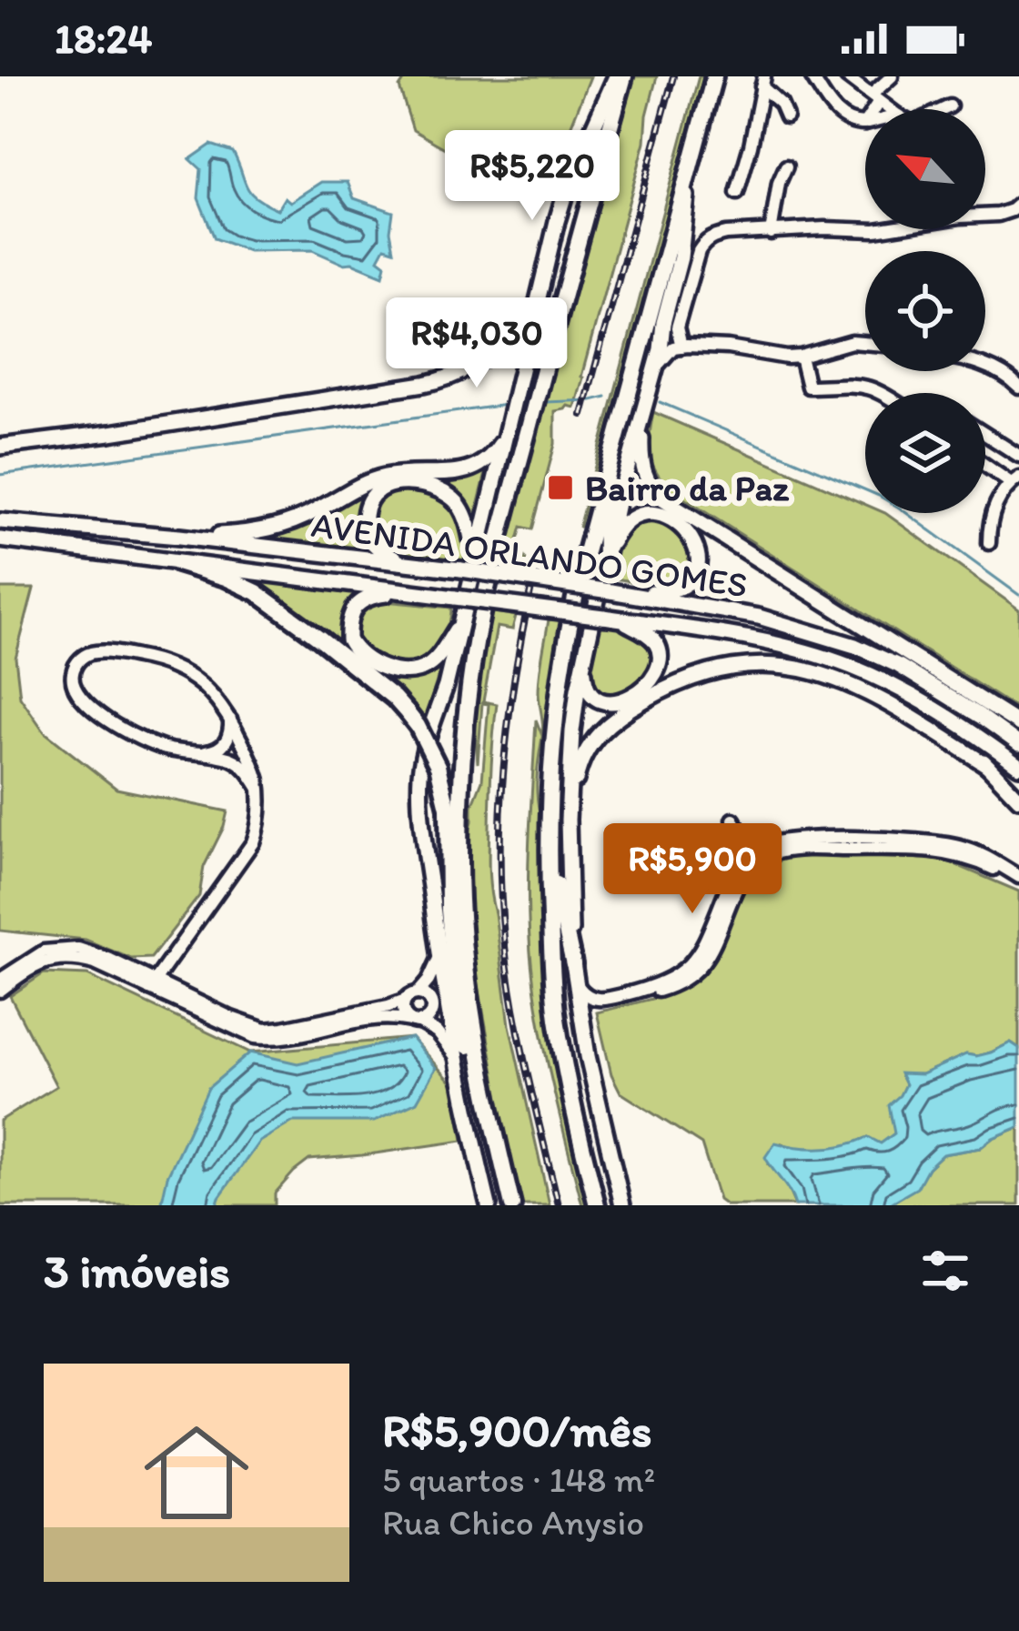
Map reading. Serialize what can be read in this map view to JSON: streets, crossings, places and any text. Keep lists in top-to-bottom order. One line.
{"streets":{"main road":["AVENIDA ORLANDO GOMES"]},"places":{"transit":["Bairro da Paz"]},"north":"top left","page":{"status":"18:24","price":["R$5,220","R$4,030","R$5,900"],"heading":"3 imóveis","list":[{"name":"R$5,900/mês","note":"5 quartos · 148 m² · Rua Chico Anysio"}]}}
